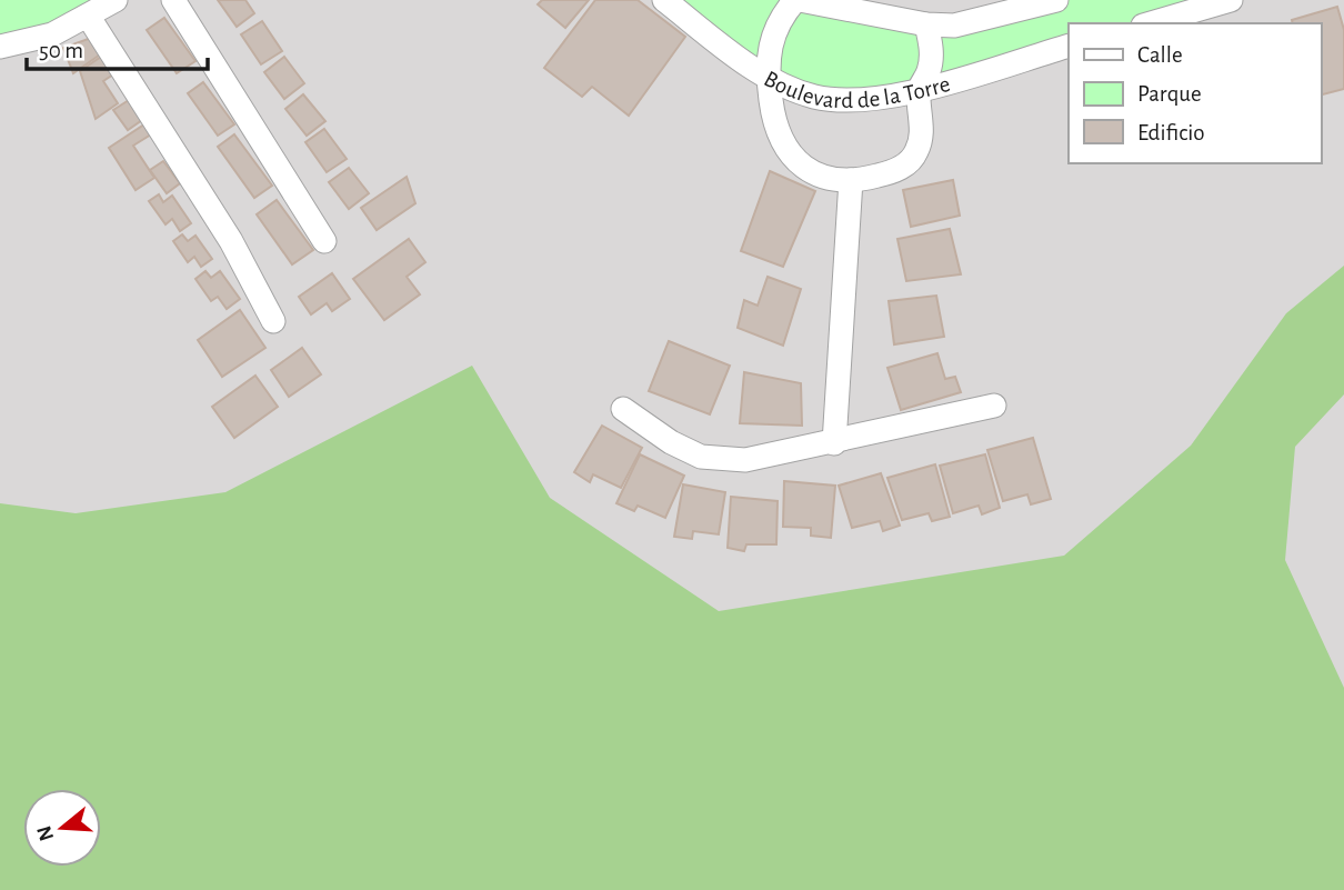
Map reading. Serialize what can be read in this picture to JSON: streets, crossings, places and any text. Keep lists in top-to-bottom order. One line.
{"streets":{"street":["Boulevard de la Torre"]},"legend":["Calle","Parque","Edificio"],"scale_bar":"50 m","north":"left"}
